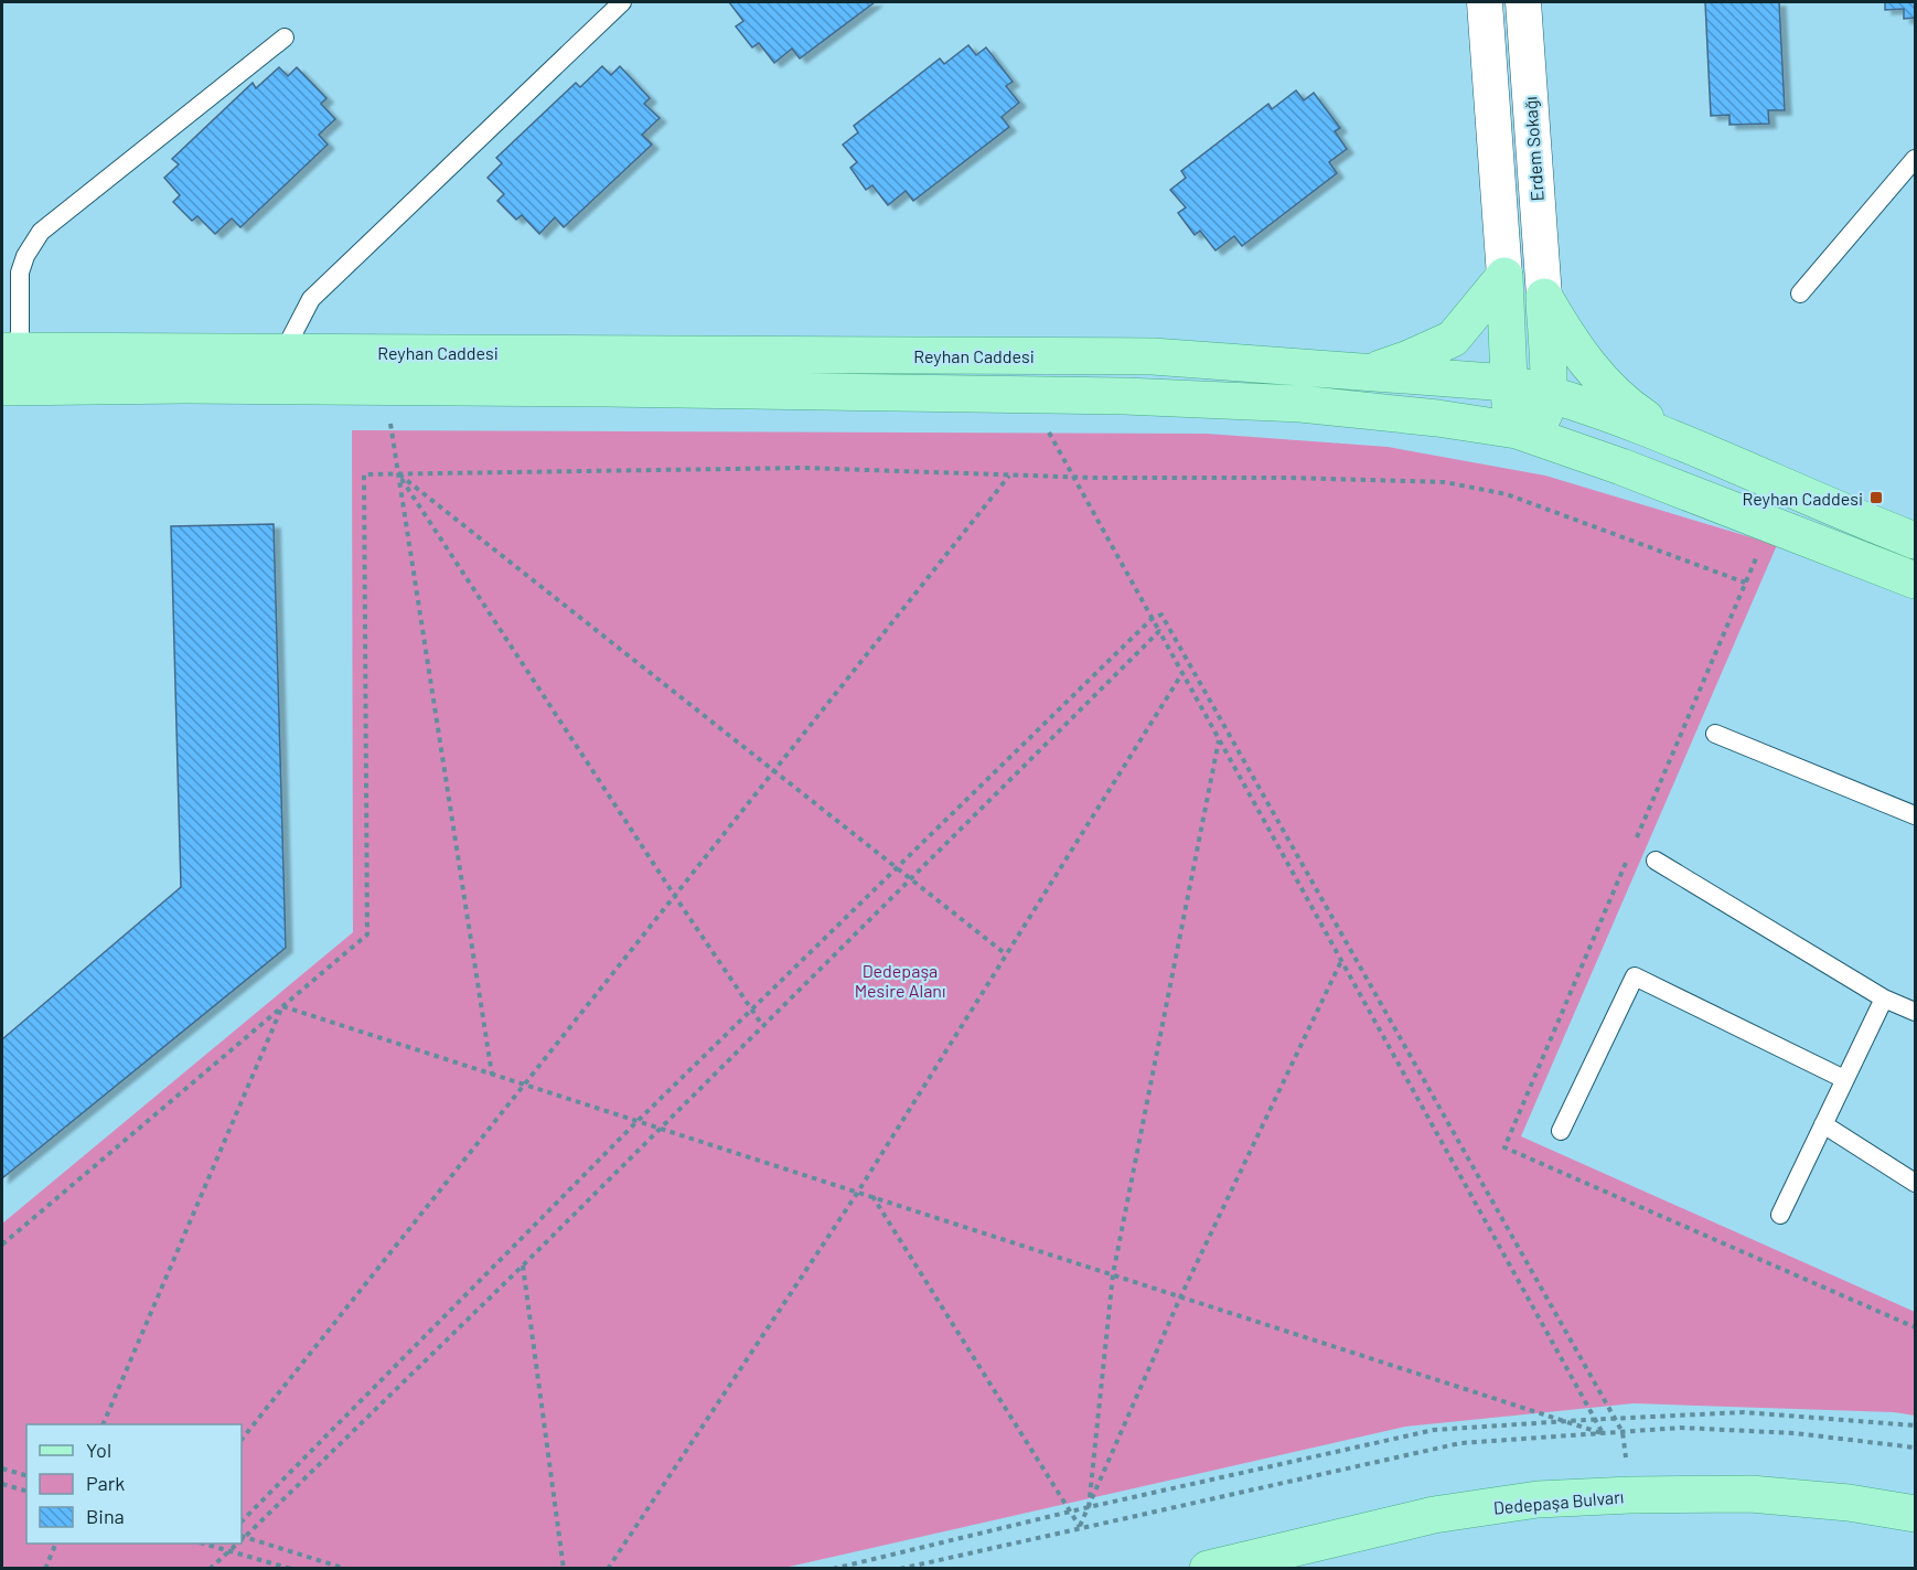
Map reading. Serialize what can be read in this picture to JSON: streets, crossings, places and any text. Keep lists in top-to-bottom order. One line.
{"streets":{"main road":["Reyhan Caddesi","Dedepaşa Bulvarı"],"street":["Erdem Sokağı"]},"parks":["Dedepaşa Mesire Alanı"],"places":{"transit":["Reyhan Caddesi"]},"legend":["Yol","Park","Bina"]}
